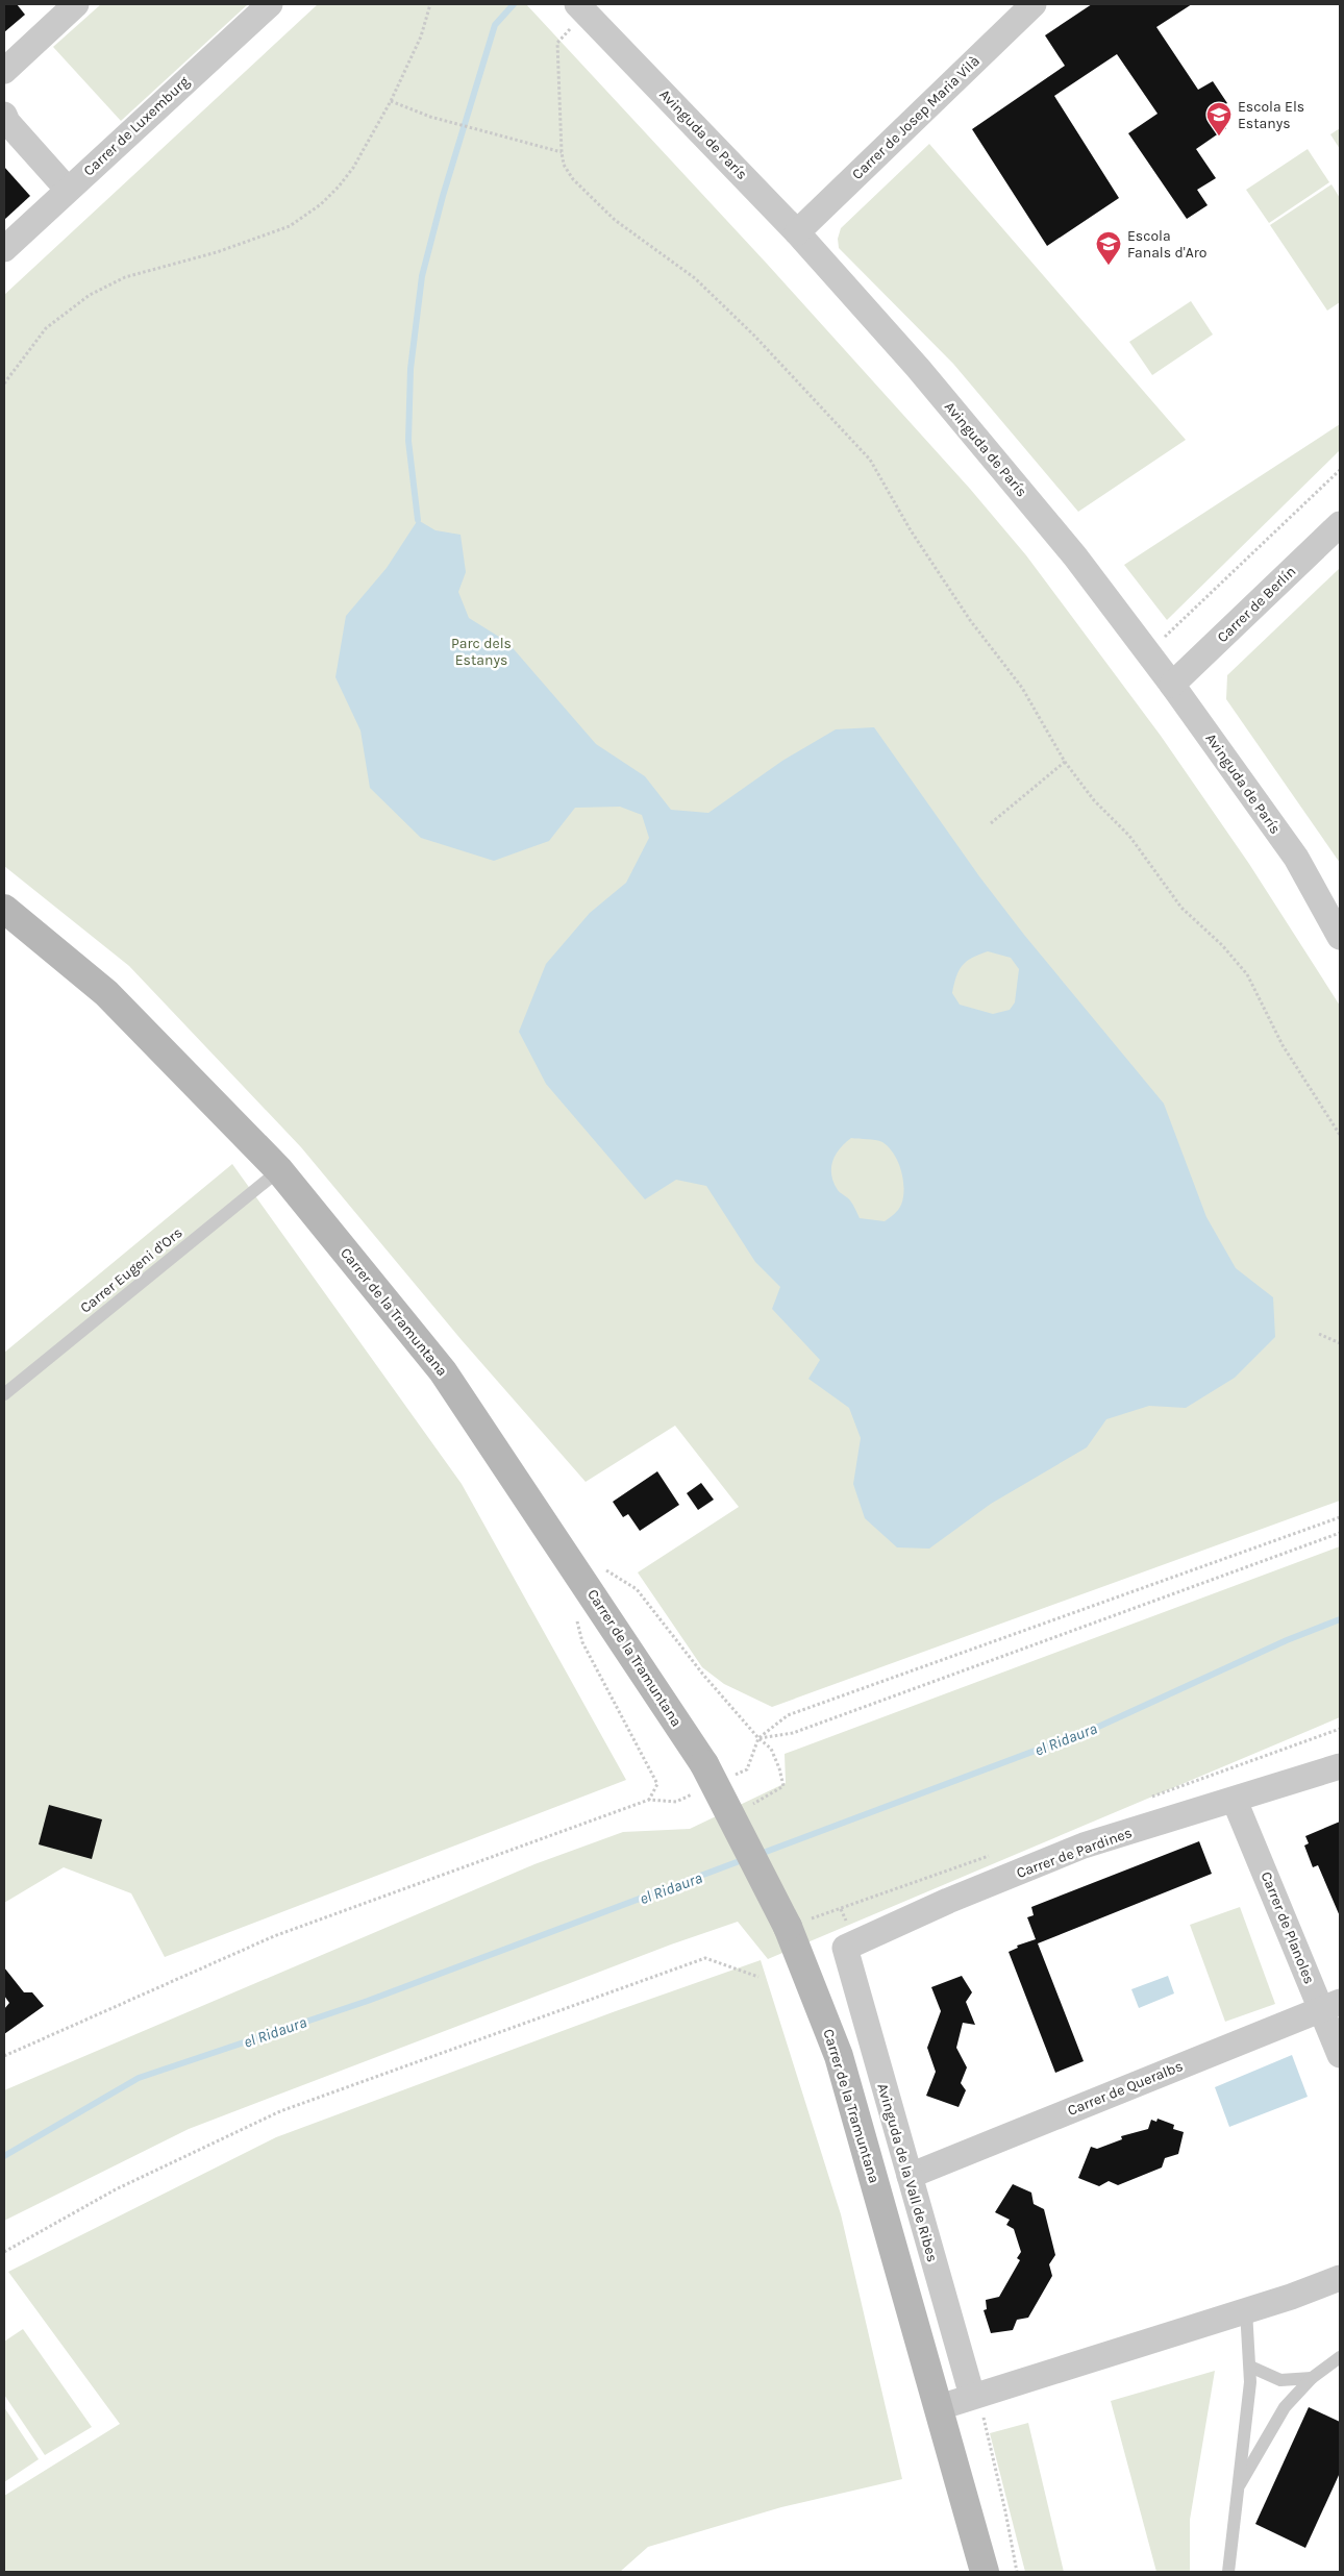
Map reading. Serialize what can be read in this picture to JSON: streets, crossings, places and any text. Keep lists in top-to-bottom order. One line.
{"streets":{"main road":["Carrer de la Tramuntana"],"street":["Carrer de Josep Maria Vilà","Carrer de Luxemburg","Avinguda de París","Carrer de Berlín","Carrer de Pardines","Carrer de Planoles","Carrer de Queralbs","Avinguda de la Vall de Ribes"],"lane":["Carrer Eugeni d'Ors"]},"crossings":[["Carrer de Josep Maria Vilà","Avinguda de París"],["Avinguda de París","Carrer de Berlín"],["Carrer Eugeni d'Ors","Carrer de la Tramuntana"],["Carrer de Pardines","Carrer de Planoles"],["Carrer de Pardines","Avinguda de la Vall de Ribes"],["Carrer de Planoles","Carrer de Queralbs"],["Carrer de Queralbs","Avinguda de la Vall de Ribes"]],"water":["el Ridaura"],"parks":["Parc dels Estanys"],"places":{"school or university":["Escola Els Estanys","Escola Fanals d'Aro"]}}
